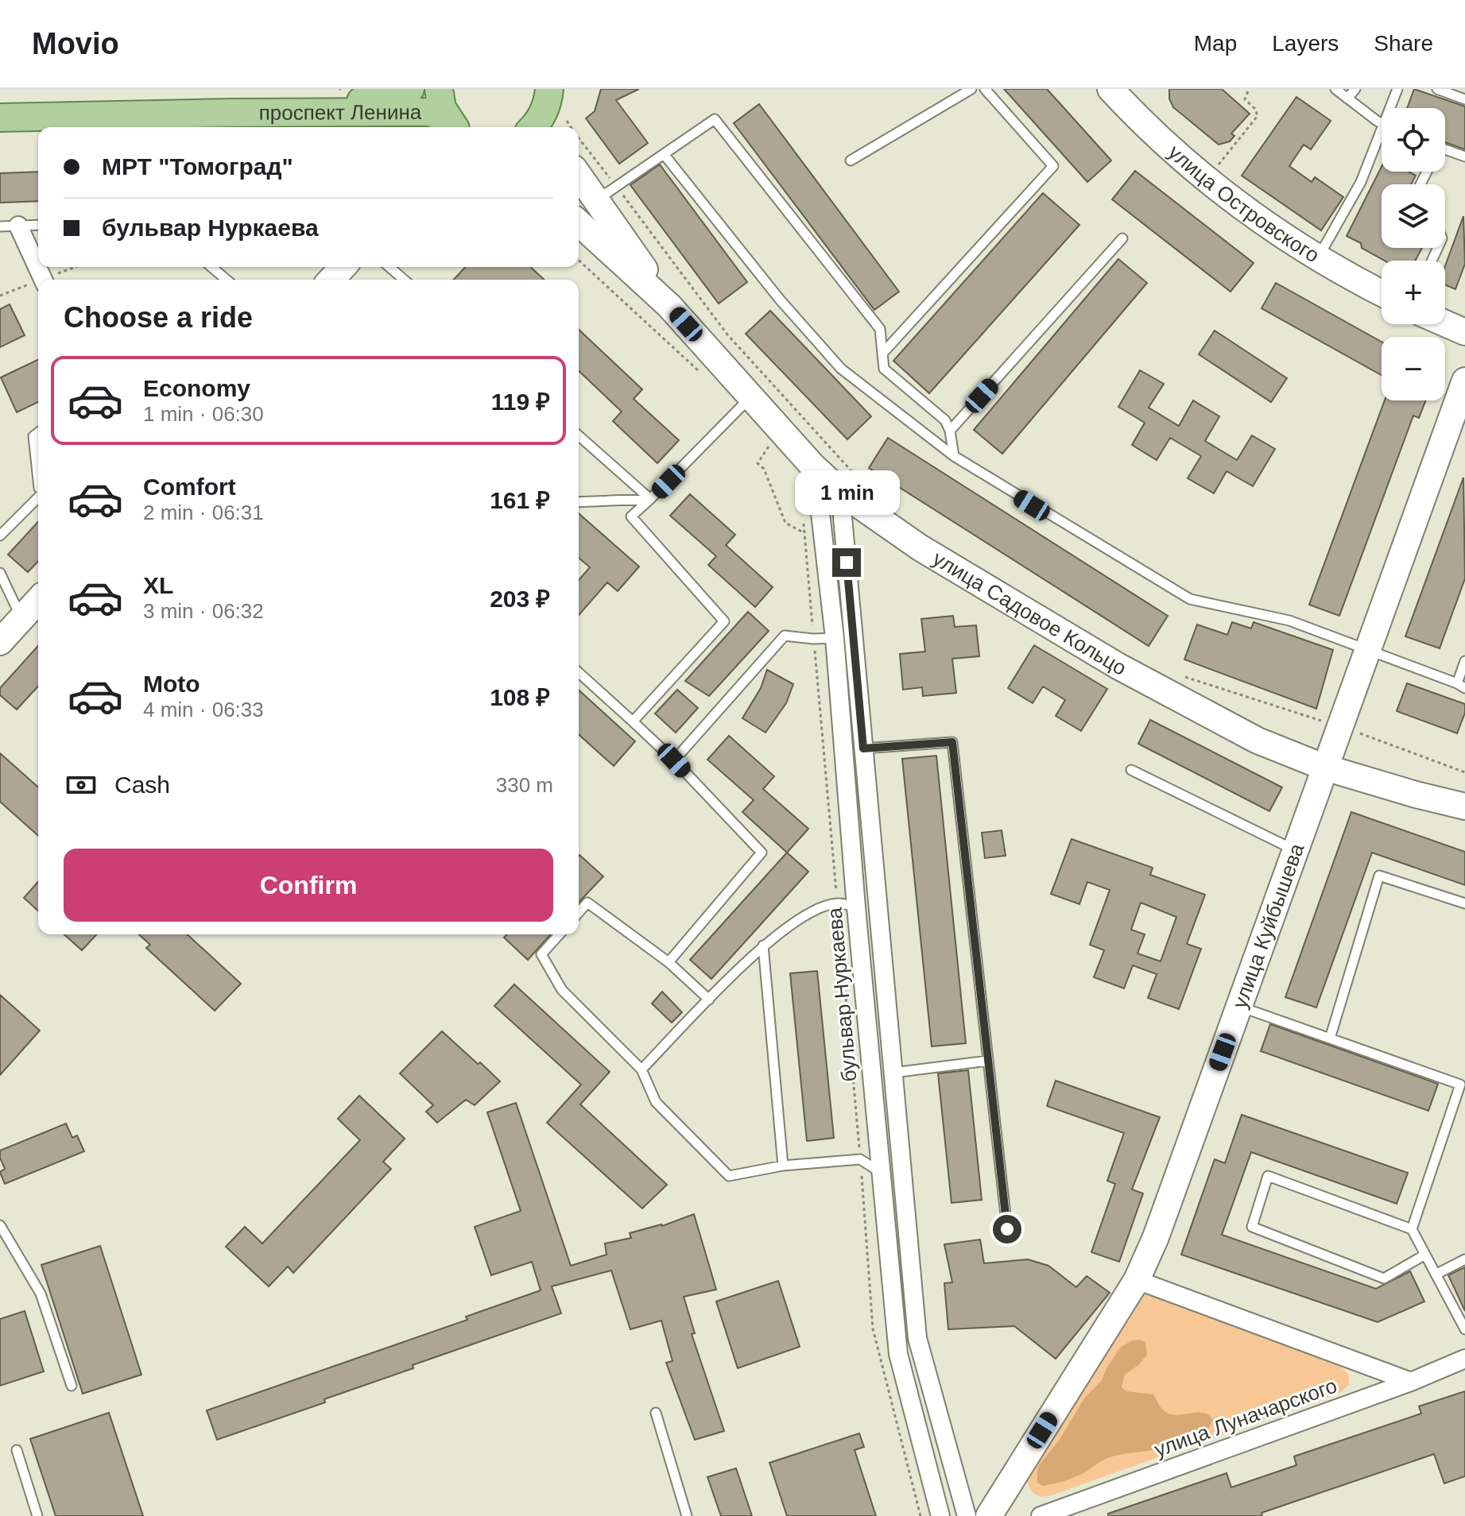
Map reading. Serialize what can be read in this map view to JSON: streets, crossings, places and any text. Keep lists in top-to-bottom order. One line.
{"streets":{"main road":["проспект Ленина"],"street":["улица Островского","улица Садовое Кольцо","улица Куйбышева","бульвар Нуркаева","улица Луначарского"]},"crossings":[["улица Садовое Кольцо","улица Куйбышева"],["улица Садовое Кольцо","бульвар Нуркаева"]],"page":{"header":"Movio","nav":["Map","Layers","Share"],"map_buttons":["+","−"],"banner":["МРТ \"Томоград\"","бульвар Нуркаева"],"heading":"Choose a ride","list":[{"name":"Economy","note":"1 min · 06:30","value":"119 ₽"},{"name":"Comfort","note":"2 min · 06:31","value":"161 ₽"},{"name":"XL","note":"3 min · 06:32","value":"203 ₽"},{"name":"Moto","note":"4 min · 06:33","value":"108 ₽"}],"bubble":"1 min","pay":["Cash","330 m"],"buttons":"Confirm"}}
